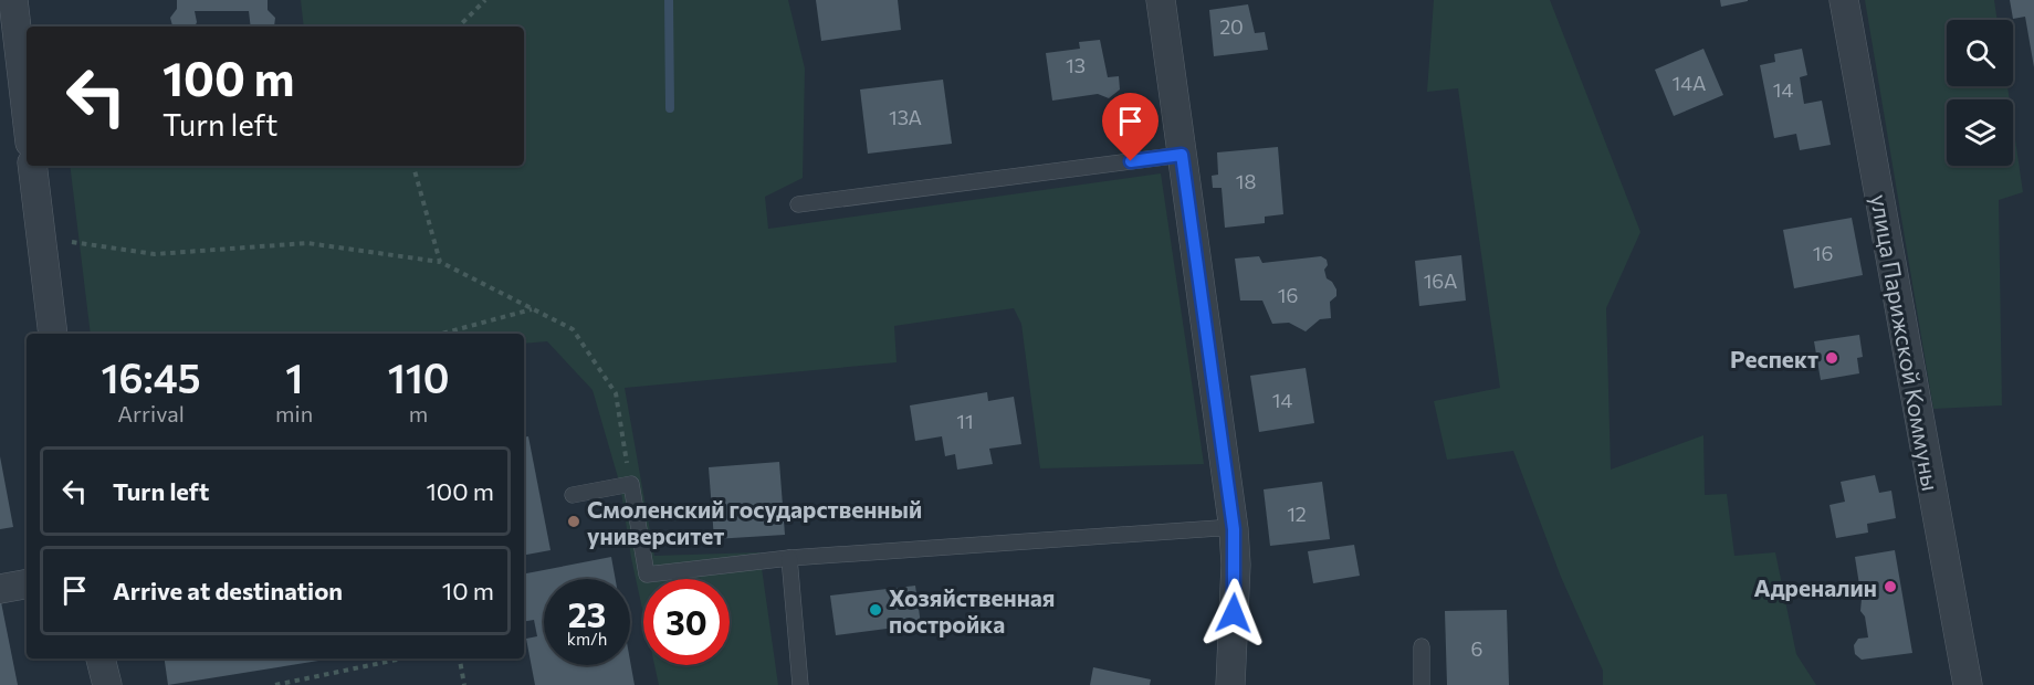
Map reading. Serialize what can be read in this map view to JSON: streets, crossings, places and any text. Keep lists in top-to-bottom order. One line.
{"streets":{"street":["улица Парижской Коммуны"]},"places":["Респект","Смоленский государственный университет","Адреналин","Хозяйственная постройка"],"house_numbers":["20","13","14А","14","13А","18","16","16А","16","14","11","12","6"],"page":{"turn":["100 m","Turn left"],"eta":["16:45","Arrival","1","min","110","m"],"list":[{"name":"Turn left","value":"100 m"},{"name":"Arrive at destination","value":"10 m"}],"speed":"23 km/h","limit":"30"}}
